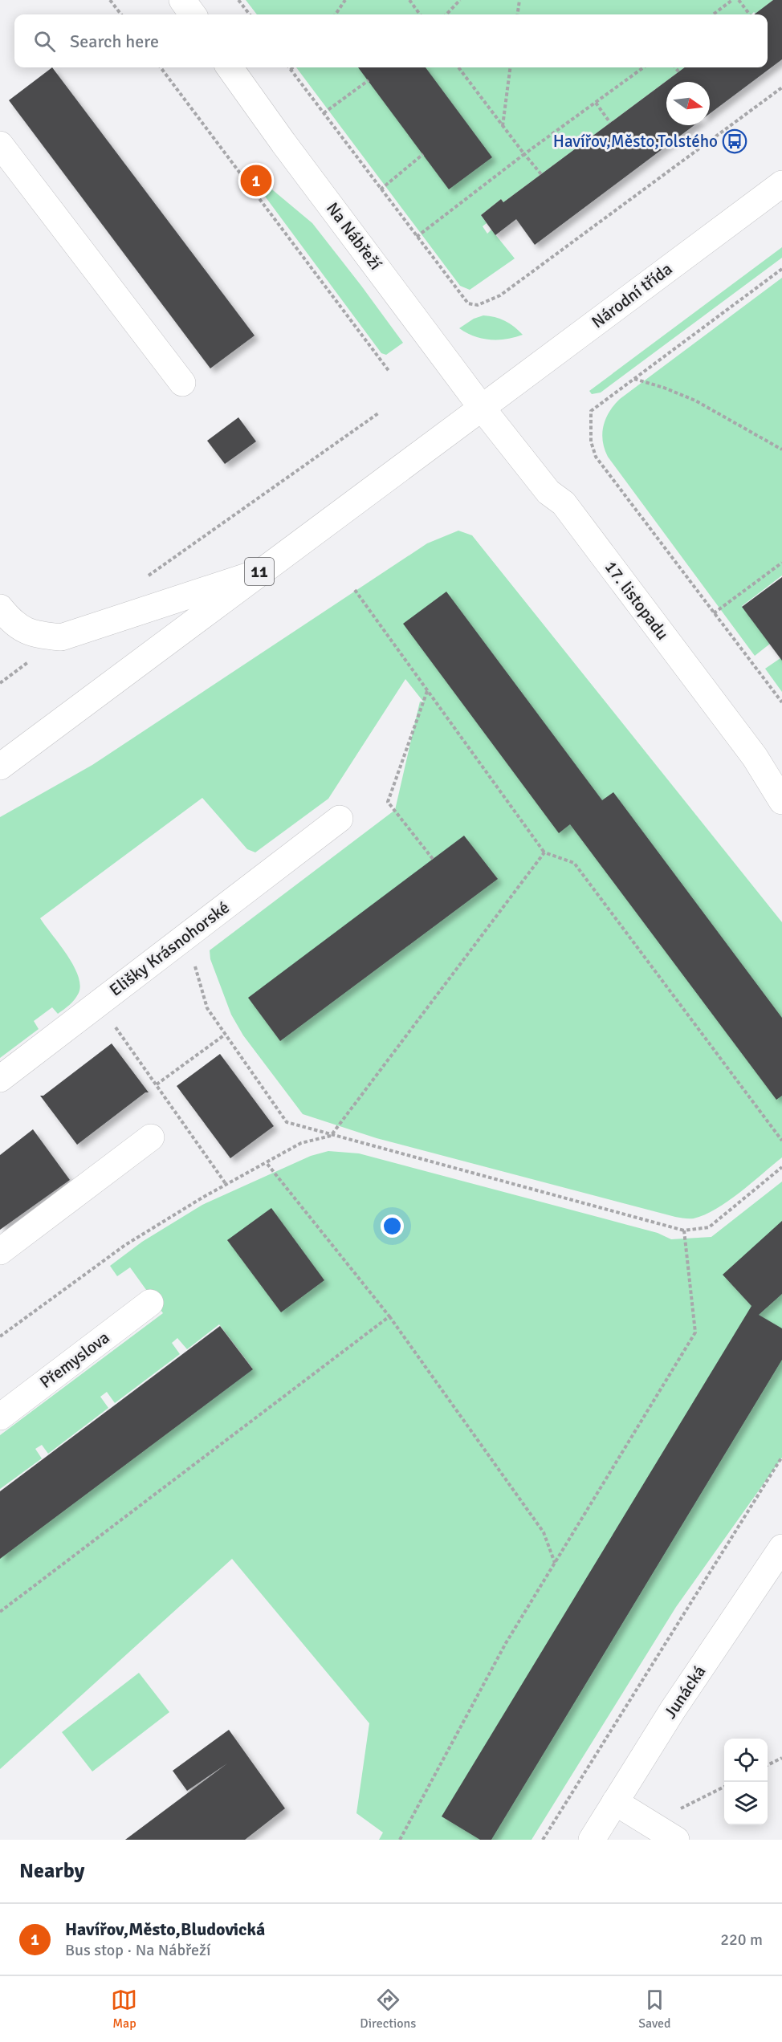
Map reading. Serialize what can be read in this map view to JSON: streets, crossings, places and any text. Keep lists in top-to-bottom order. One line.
{"streets":{"street":["Na Nábřeží","Národní třída","11","17. listopadu","Elišky Krásnohorské","Přemyslova","Junácká"]},"crossings":[["Na Nábřeží","Národní třída"],["Na Nábřeží","11"],["Na Nábřeží","17. listopadu"],["Národní třída","11"],["Národní třída","17. listopadu"],["11","17. listopadu"]],"places":{"bus stop":["Havířov,Město,Tolstého"]},"north":"right","page":{"search":"Search here","pins":"1","heading":"Nearby","list":[{"mark":"1","name":"Havířov,Město,Bludovická","note":"Bus stop · Na Nábřeží","value":"220 m"}],"nav":["Map","Directions","Saved"]}}
